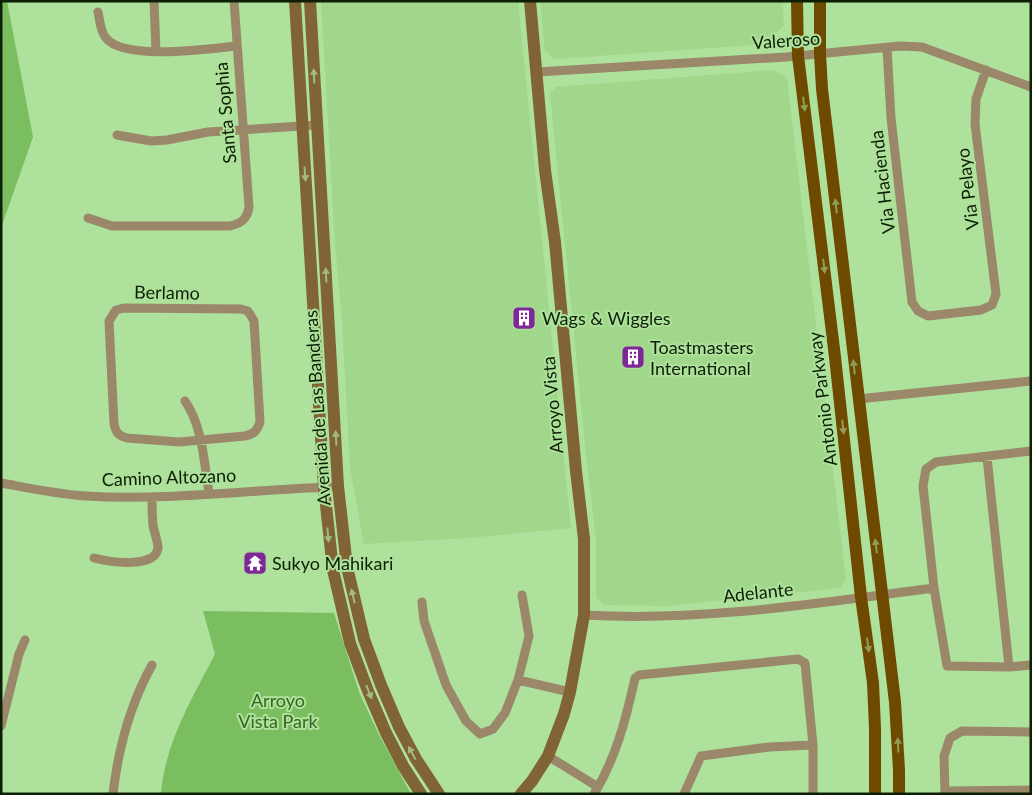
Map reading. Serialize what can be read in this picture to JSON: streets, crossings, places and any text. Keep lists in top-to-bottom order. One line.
{"streets":{"main road":["Antonio Parkway","Arroyo Vista","Avenida de Las Banderas"],"street":["Valeroso","Santa Sophia","Via Hacienda","Via Pelayo","Berlamo","Camino Altozano","Adelante"]},"crossings":[["Valeroso","Via Hacienda"],["Valeroso","Via Pelayo"],["Valeroso","Antonio Parkway"],["Valeroso","Arroyo Vista"],["Via Hacienda","Via Pelayo"],["Antonio Parkway","Adelante"],["Arroyo Vista","Adelante"],["Avenida de Las Banderas","Camino Altozano"]],"parks":["Arroyo Vista Park"],"places":{"building":["Wags & Wiggles","Toastmasters International"],"temple":["Sukyo Mahikari"]}}
